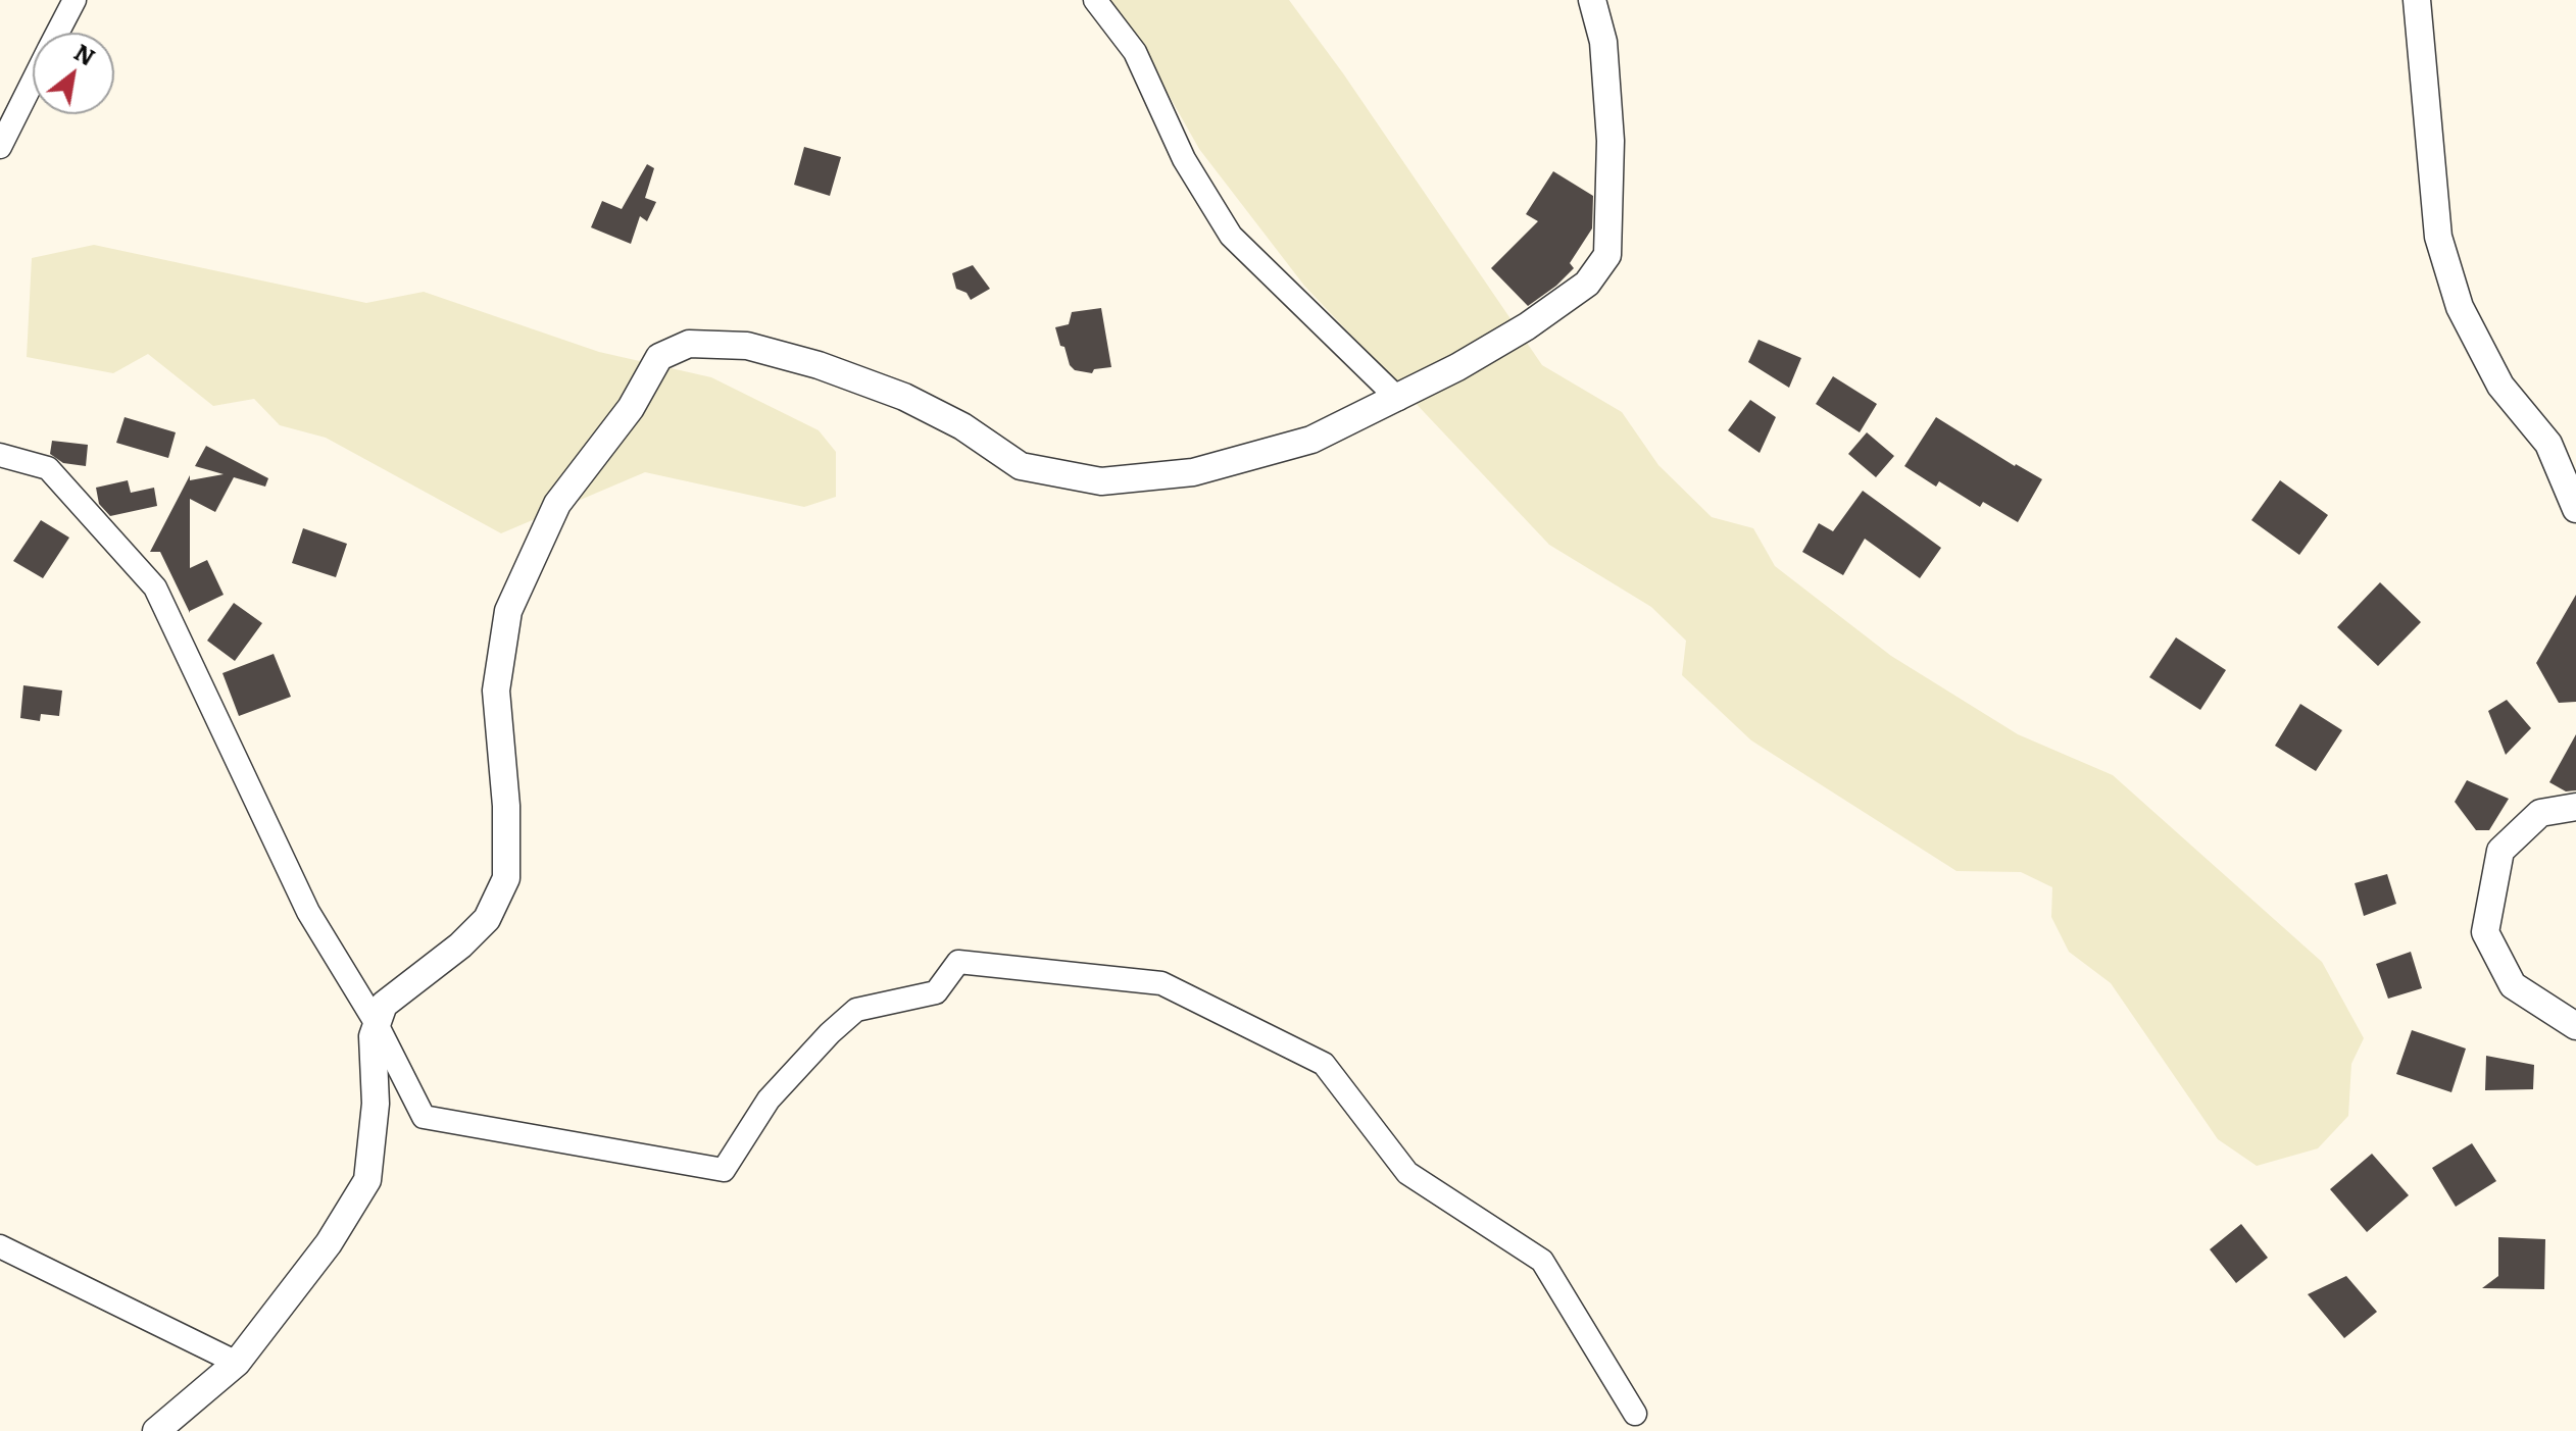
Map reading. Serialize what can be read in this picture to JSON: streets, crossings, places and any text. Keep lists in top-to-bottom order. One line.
{"north":"top right"}
